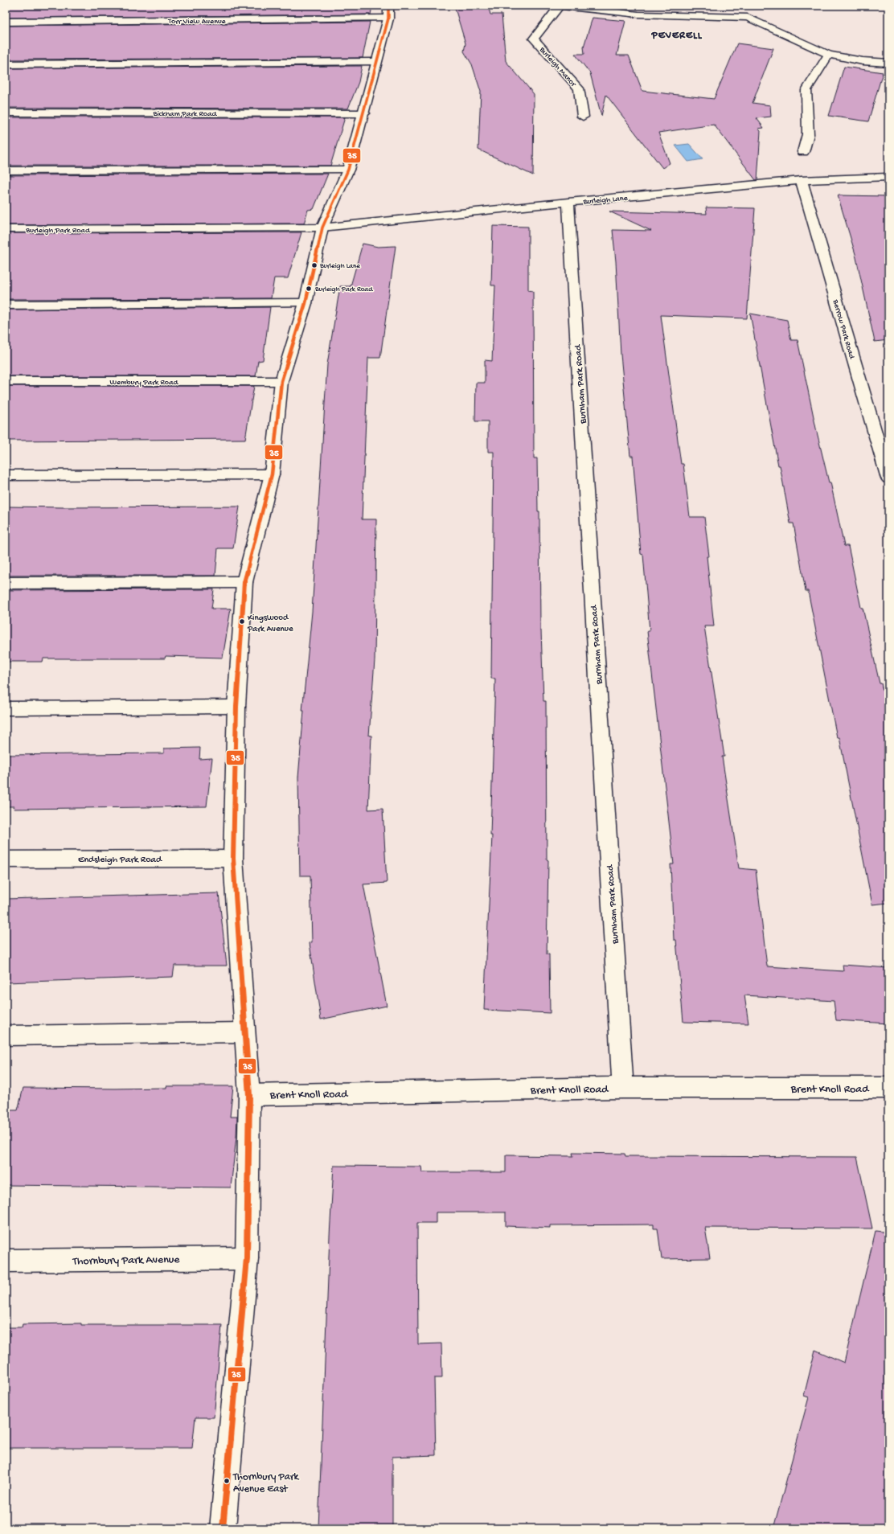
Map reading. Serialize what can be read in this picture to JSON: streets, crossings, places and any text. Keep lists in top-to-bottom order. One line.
{"streets":{"street":["Torr View Avenue","Burleigh Manor","Bickham Park Road","Burleigh Lane","Burleigh Park Road","Berrow Park Road","Wembury Park Road","Burnham Park Road","Endsleigh Park Road","Brent Knoll Road","Thornbury Park Avenue"]},"crossings":[["Burleigh Lane","Burleigh Park Road"],["Burleigh Lane","Berrow Park Road"],["Burleigh Lane","Burnham Park Road"],["Burnham Park Road","Brent Knoll Road"]],"districts":["PEVERELL"],"places":["Burleigh Lane","Burleigh Park Road","Kingswood Park Avenue","Thornbury Park Avenue East"],"lines":["transit line 35"]}
